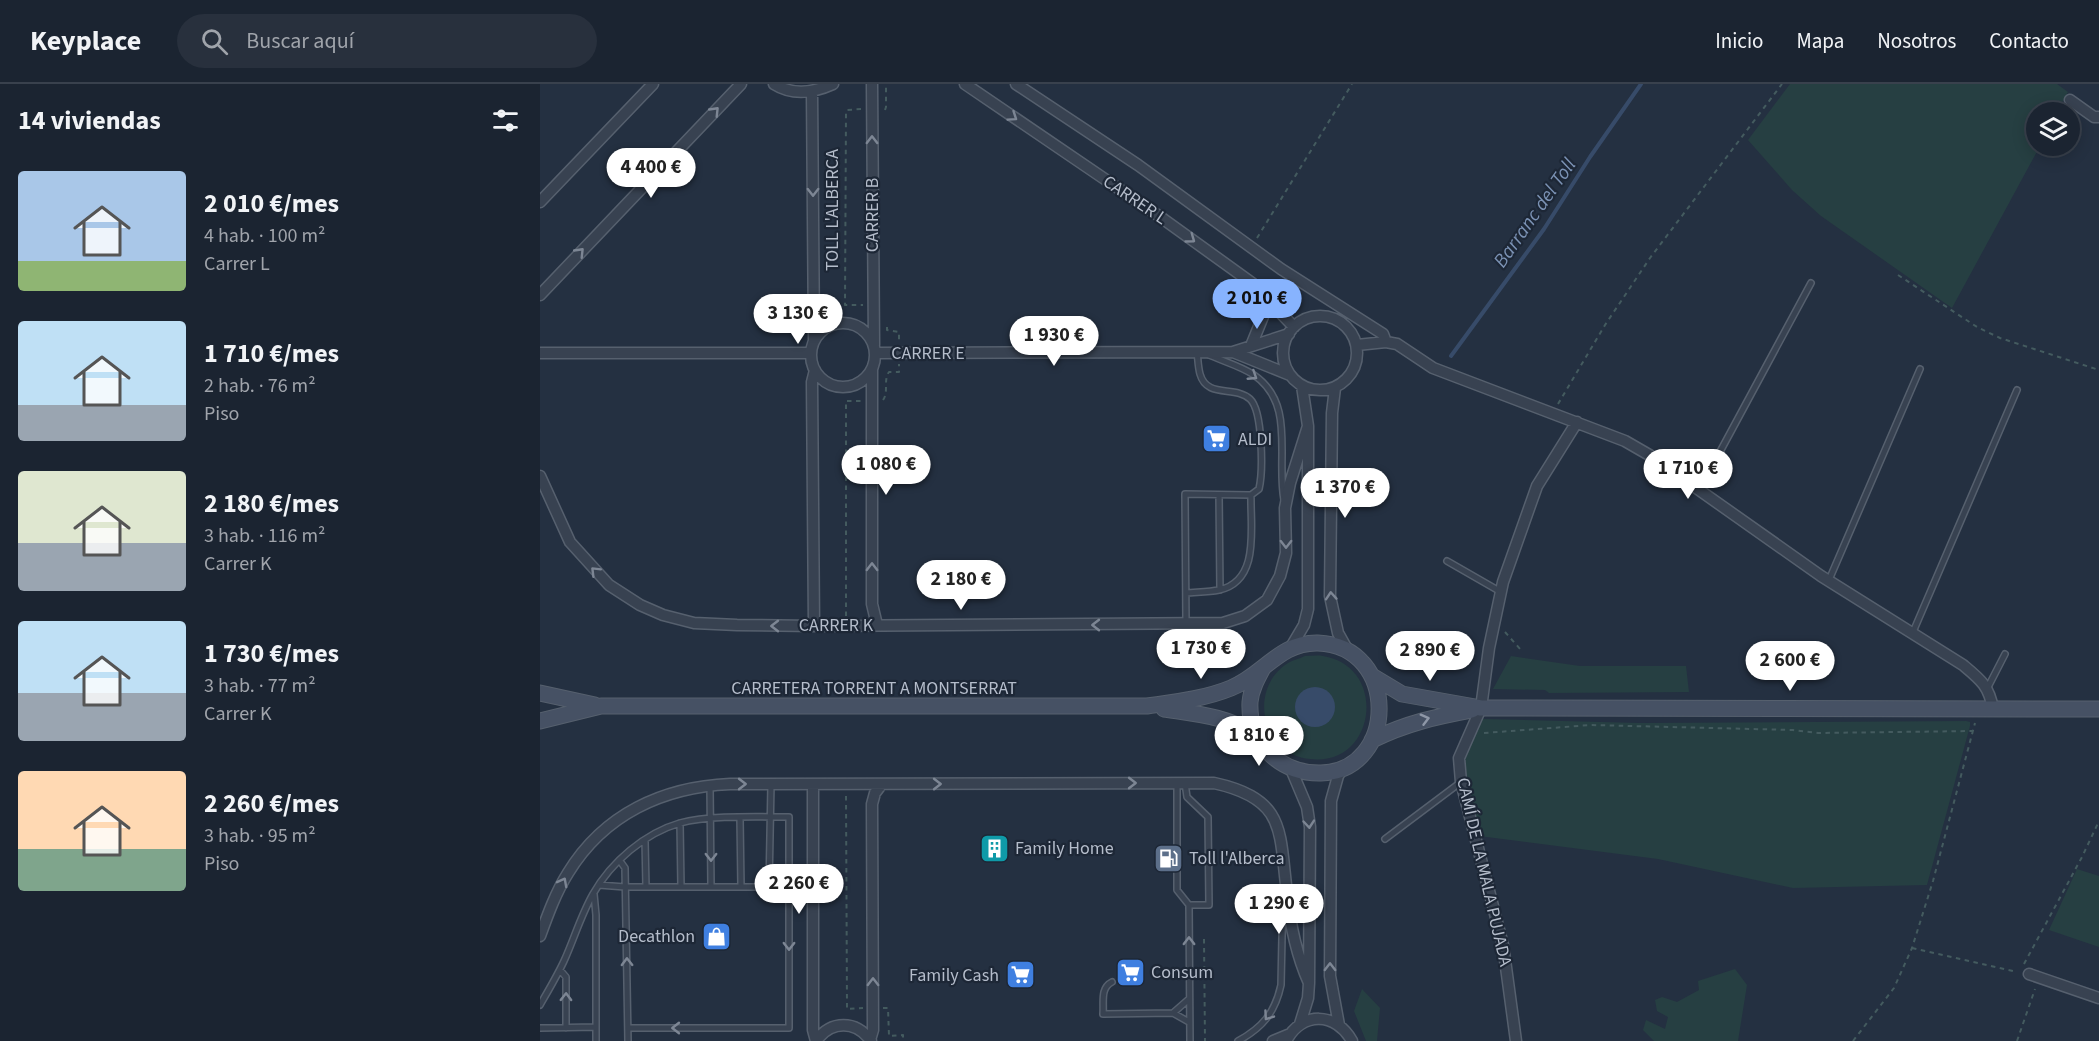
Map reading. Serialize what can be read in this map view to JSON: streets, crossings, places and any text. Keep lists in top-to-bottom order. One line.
{"streets":{"main road":["CARRETERA TORRENT A MONTSERRAT"],"street":["CARRER L","CARRER B","CARRER E","CARRER K","CAMÍ DE LA MALA PUJADA"],"path":["TOLL L'ALBERCA"]},"crossings":[["TOLL L'ALBERCA","CARRER B"],["CARRER B","CARRER E"]],"one_way":["CARRER K"],"water":["Barranc del Toll"],"places":{"supermarket":["ALDI","Consum","Family Cash"],"building":["Family Home"],"fuel station":["Toll l'Alberca"],"shop":["Decathlon"]},"page":{"header":"Keyplace","search":"Buscar aquí","nav":["Inicio","Mapa","Nosotros","Contacto"],"heading":"14 viviendas","price":["4 400 €","2 010 €","3 130 €","1 930 €","1 080 €","1 710 €","1 370 €","2 180 €","1 730 €","2 890 €","2 600 €","1 810 €","2 260 €","1 290 €"],"list":[{"name":"2 010 €/mes","note":"4 hab. · 100 m² · Carrer L"},{"name":"1 710 €/mes","note":"2 hab. · 76 m² · Piso"},{"name":"2 180 €/mes","note":"3 hab. · 116 m² · Carrer K"},{"name":"1 730 €/mes","note":"3 hab. · 77 m² · Carrer K"},{"name":"2 260 €/mes","note":"3 hab. · 95 m² · Piso"}]}}
